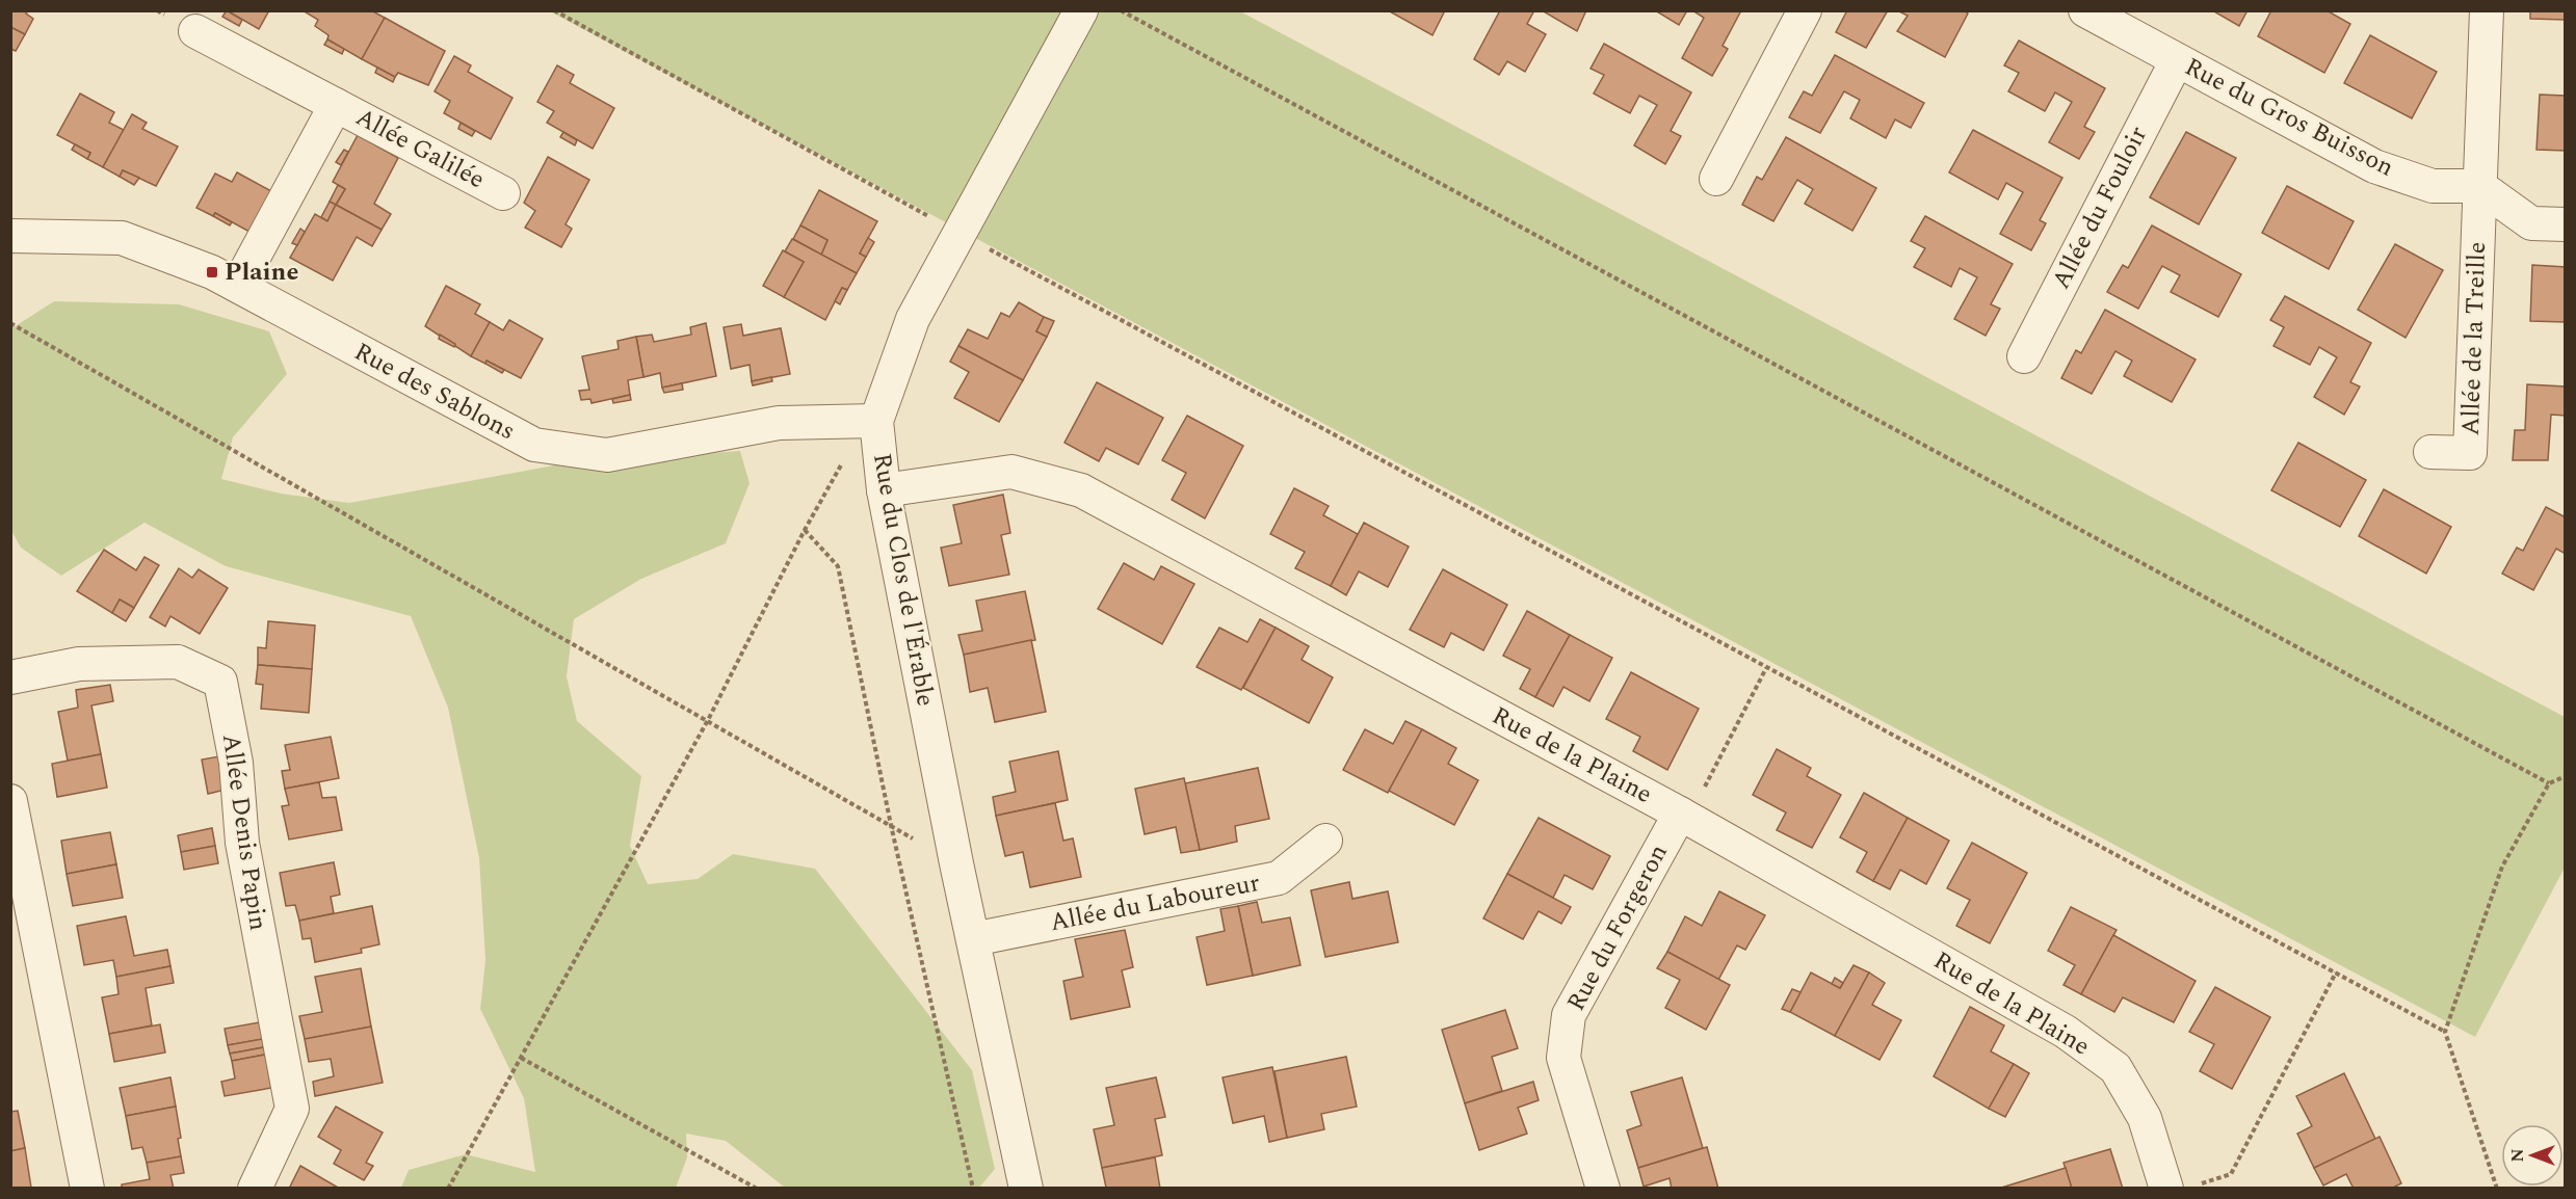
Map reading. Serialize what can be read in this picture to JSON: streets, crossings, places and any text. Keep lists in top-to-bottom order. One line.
{"streets":{"street":["Rue du Gros Buisson","Allée Galilée","Allée du Fouloir","Allée de la Treille","Rue des Sablons","Rue du Clos de l'Érable","Rue de la Plaine","Allée Denis Papin","Allée du Laboureur","Rue du Forgeron"]},"crossings":[["Rue du Gros Buisson","Allée du Fouloir"],["Rue du Gros Buisson","Allée de la Treille"],["Allée Galilée","Rue des Sablons"],["Rue des Sablons","Rue du Clos de l'Érable"],["Rue du Clos de l'Érable","Rue de la Plaine"],["Rue du Clos de l'Érable","Allée du Laboureur"],["Rue de la Plaine","Rue du Forgeron"]],"places":{"transit":["Plaine"]},"north":"left"}
